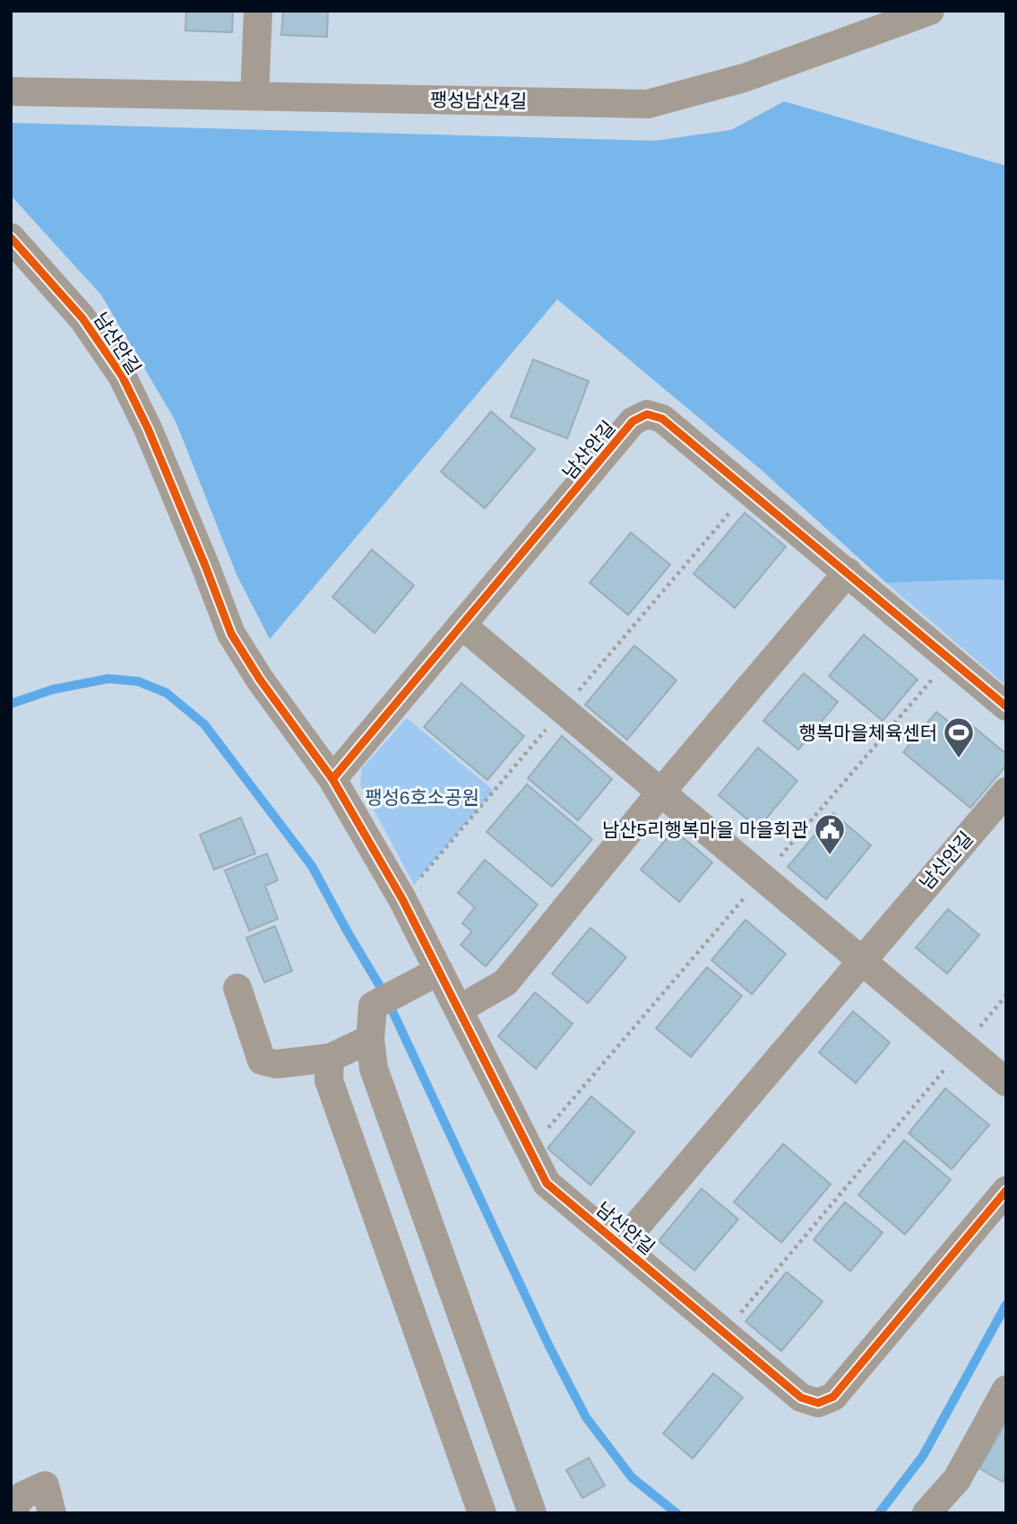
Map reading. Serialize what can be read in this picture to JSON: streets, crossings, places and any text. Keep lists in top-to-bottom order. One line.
{"streets":{"street":["팽성남산4길","남산안길"]},"parks":["팽성6호소공원"],"places":{"sports":["행복마을체육센터"],"public building":["남산5리행복마을 마을회관"]}}
